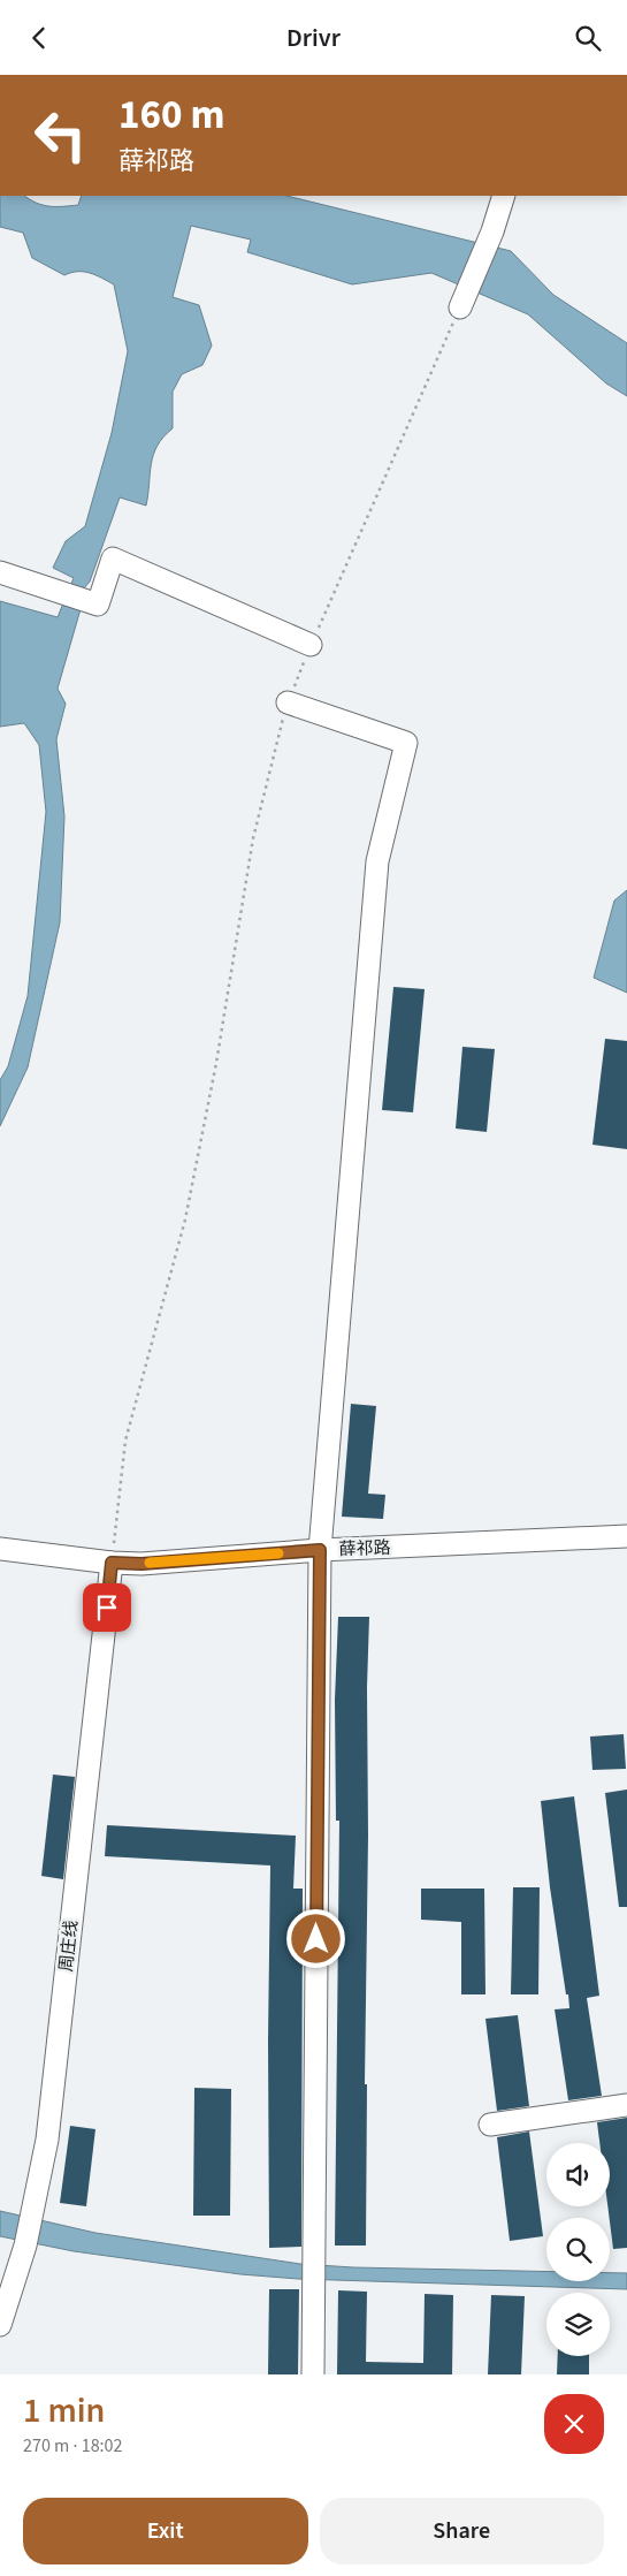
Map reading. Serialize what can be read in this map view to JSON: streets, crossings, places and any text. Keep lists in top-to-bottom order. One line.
{"streets":{"street":["薛祁路","周庄线"]},"crossings":[["薛祁路","周庄线"]],"page":{"header":"Drivr","turn":["160 m","薛祁路"],"heading":["1 min","270 m · 18:02"],"buttons":["Exit","Share"]}}
